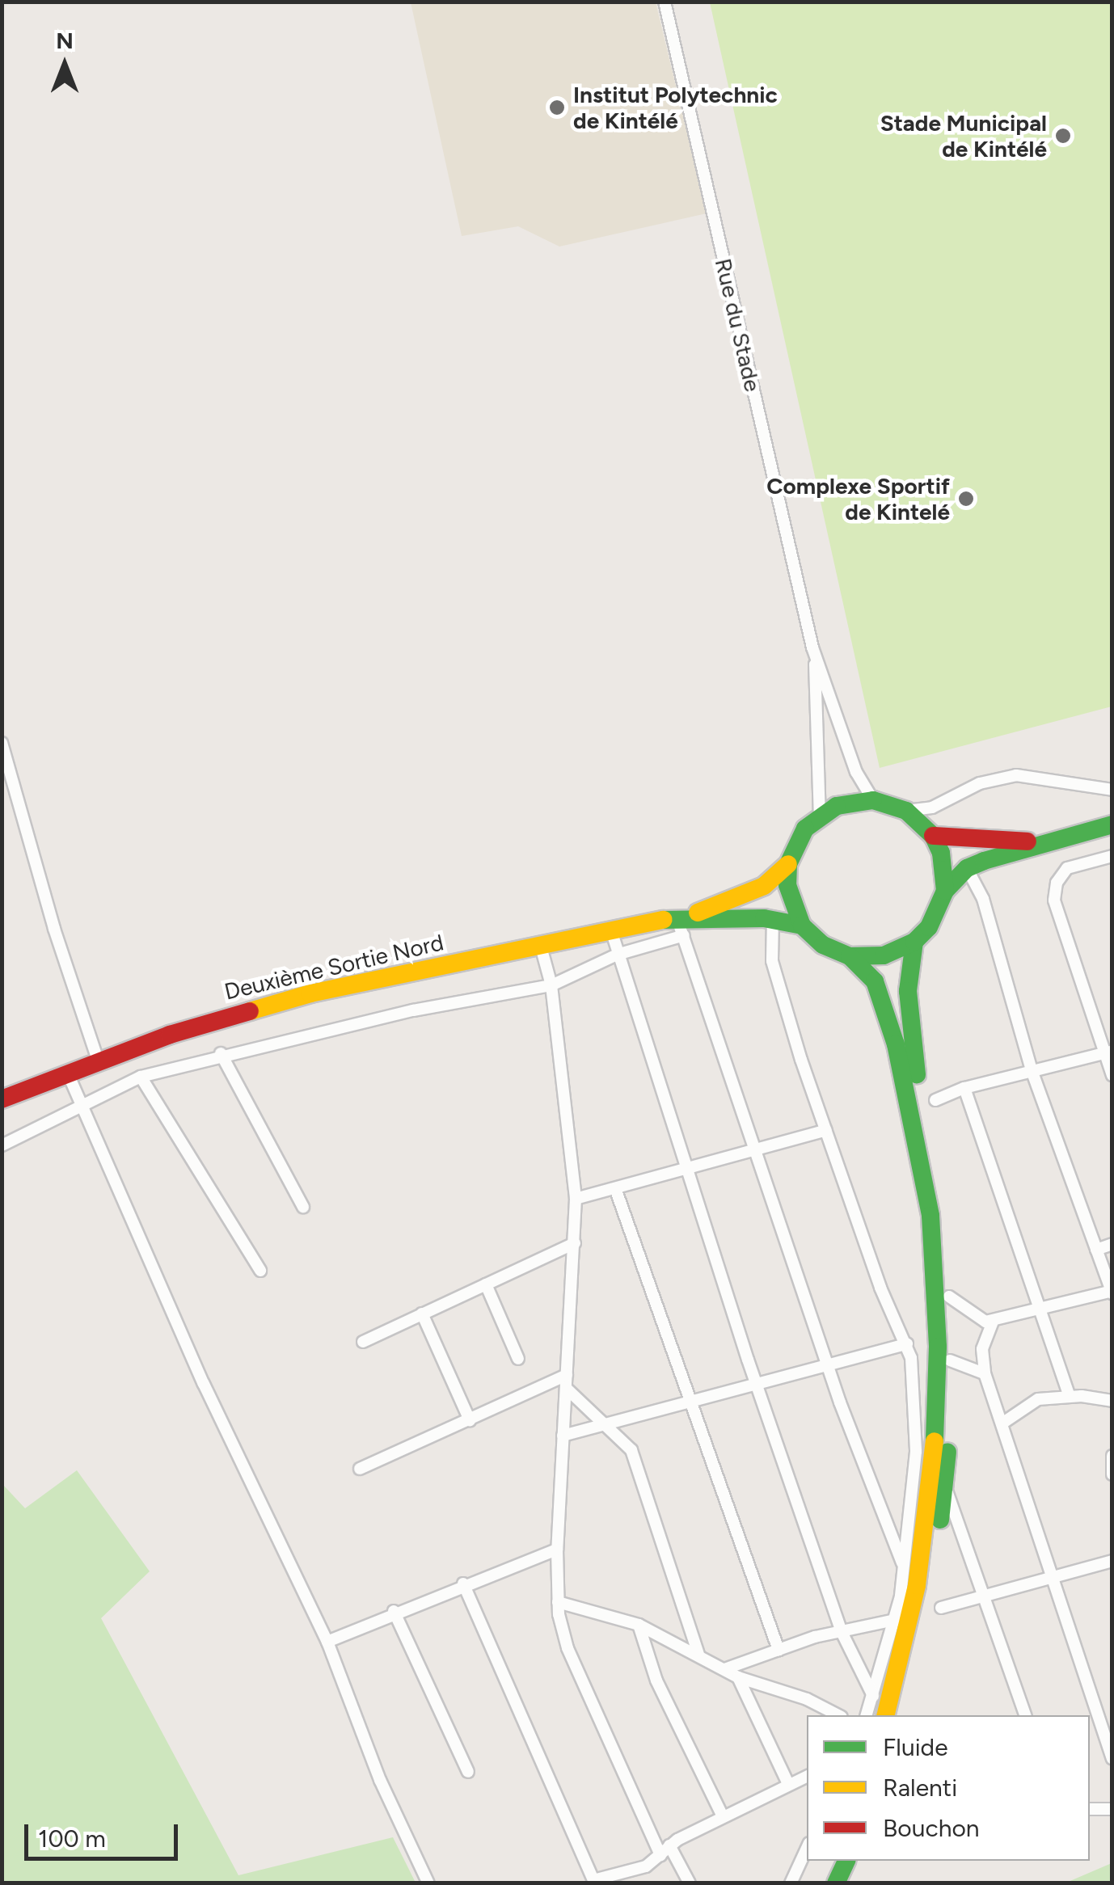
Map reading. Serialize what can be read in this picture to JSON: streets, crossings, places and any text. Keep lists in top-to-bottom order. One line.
{"streets":{"main road":["Deuxième Sortie Nord"],"street":["Rue du Stade"]},"crossings":[["Rue du Stade","Deuxième Sortie Nord"]],"places":["Institut Polytechnic de Kintélé","Stade Municipal de Kintélé","Complexe Sportif de Kintelé"],"legend":["Fluide","Ralenti","Bouchon"],"scale_bar":"100 m","north":"top"}
